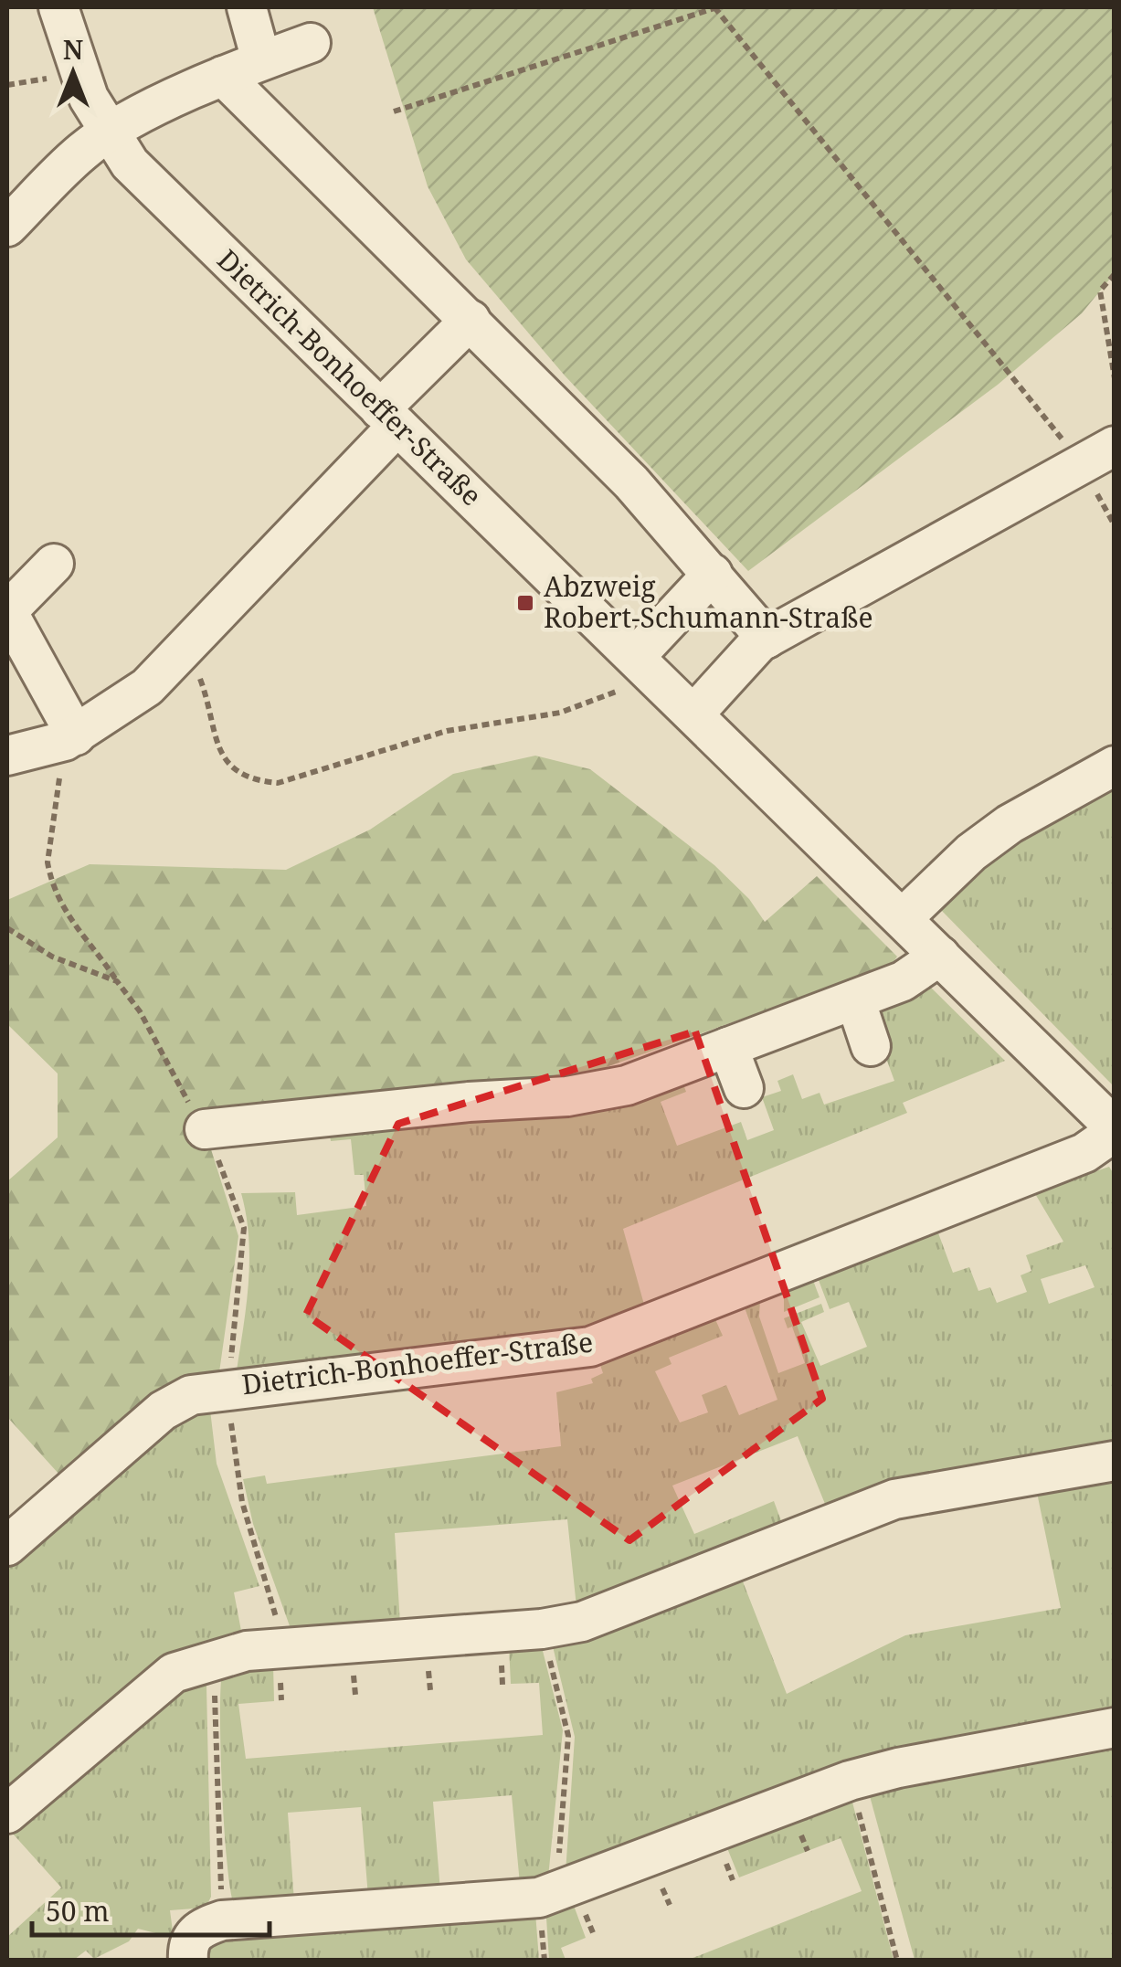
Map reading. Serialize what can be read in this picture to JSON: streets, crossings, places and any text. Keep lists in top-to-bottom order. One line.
{"streets":{"street":["Dietrich-Bonhoeffer-Straße"]},"places":{"transit":["Abzweig Robert-Schumann-Straße"]},"scale_bar":"50 m","north":"top"}
